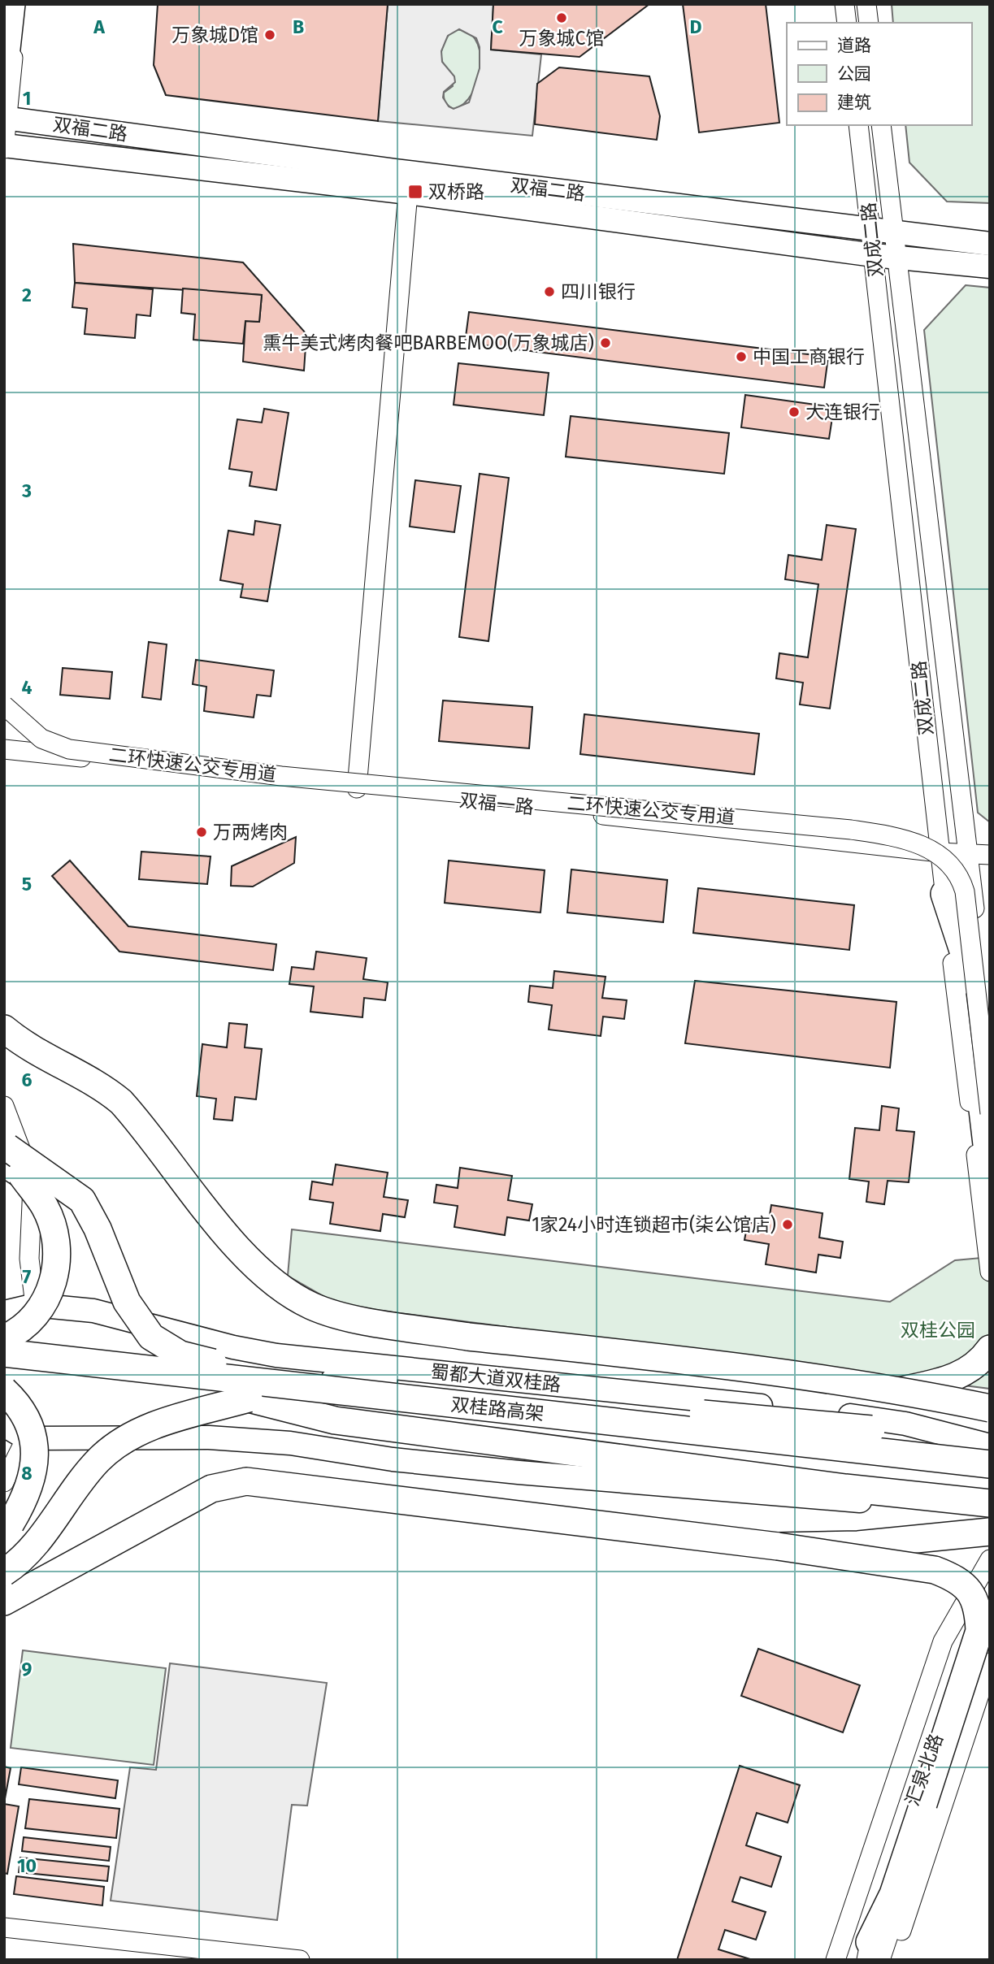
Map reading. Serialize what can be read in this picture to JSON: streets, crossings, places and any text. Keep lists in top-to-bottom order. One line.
{"streets":{"highway":["双桂路高架"],"main road":["双福二路","蜀都大道双桂路"],"street":["双成二路","二环快速公交专用道","双福一路","汇泉北路"]},"crossings":[["双福二路","双成二路"],["双成二路","双福一路"]],"parks":["双桂公园"],"places":{"other":["万象城C馆","万象城D馆","四川银行","熏牛美式烤肉餐吧BARBEMOO(万象城店)","中国工商银行","大连银行","万两烤肉","1家24小时连锁超市(柒公馆店)"],"transit":["双桥路"]},"legend":["道路","公园","建筑"],"grid":{"columns":["A","B","C","D"],"rows":["1","2","3","4","5","6","7","8","9","10"]}}
